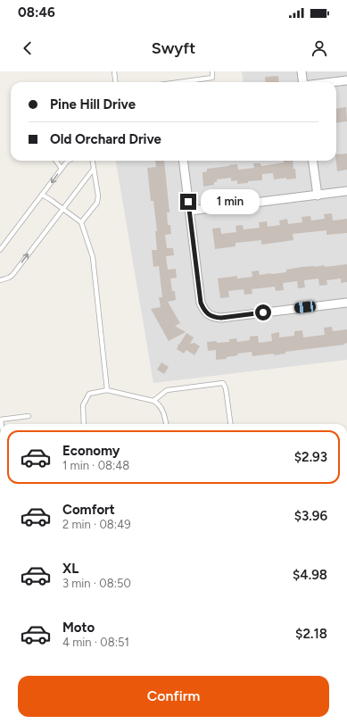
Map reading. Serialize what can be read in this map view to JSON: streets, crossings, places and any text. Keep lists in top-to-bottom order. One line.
{"page":{"status":"08:46","header":"Swyft","banner":["Pine Hill Drive","Old Orchard Drive"],"bubble":"1 min","list":[{"name":"Economy","note":"1 min · 08:48","value":"$2.93"},{"name":"Comfort","note":"2 min · 08:49","value":"$3.96"},{"name":"XL","note":"3 min · 08:50","value":"$4.98"},{"name":"Moto","note":"4 min · 08:51","value":"$2.18"}],"buttons":"Confirm"}}
